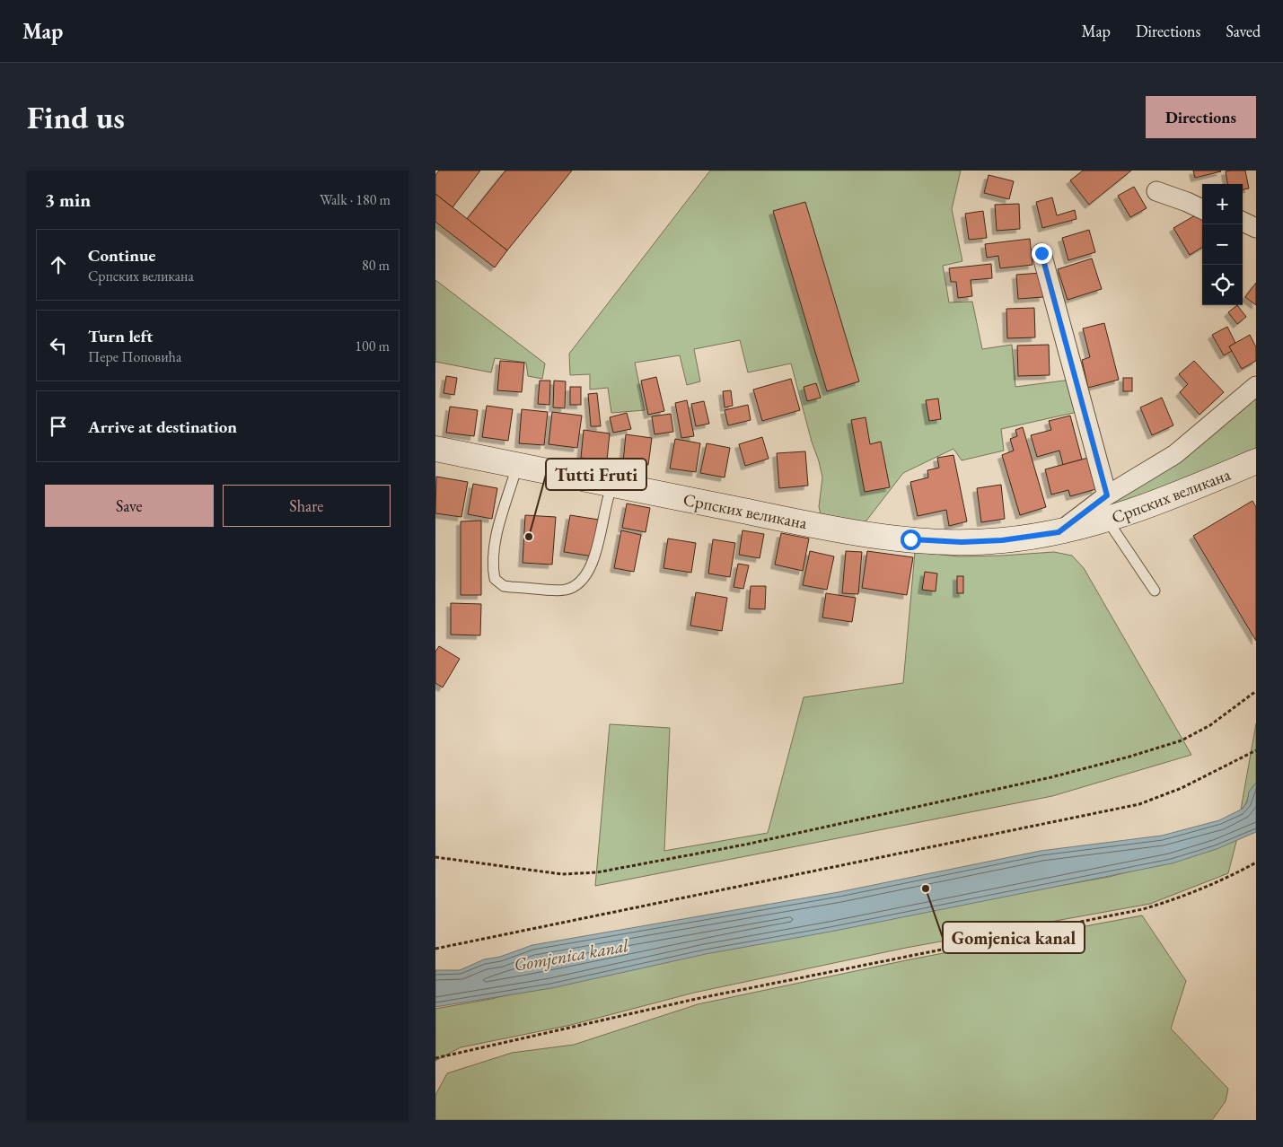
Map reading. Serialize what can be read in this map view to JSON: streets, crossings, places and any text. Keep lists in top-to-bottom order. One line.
{"streets":{"main road":["Српских великана"]},"water":["Gomjenica kanal"],"places":["Tutti Fruti","Gomjenica kanal"],"page":{"header":"Map","nav":["Map","Directions","Saved"],"buttons":["Directions",["Save","Share"]],"title":"Find us","heading":["3 min","Walk · 180 m"],"map_buttons":["+","−"],"list":[["Continue","Српских великана","80 m"],["Turn left","Пере Поповића","100 m"],"Arrive at destination"]}}
